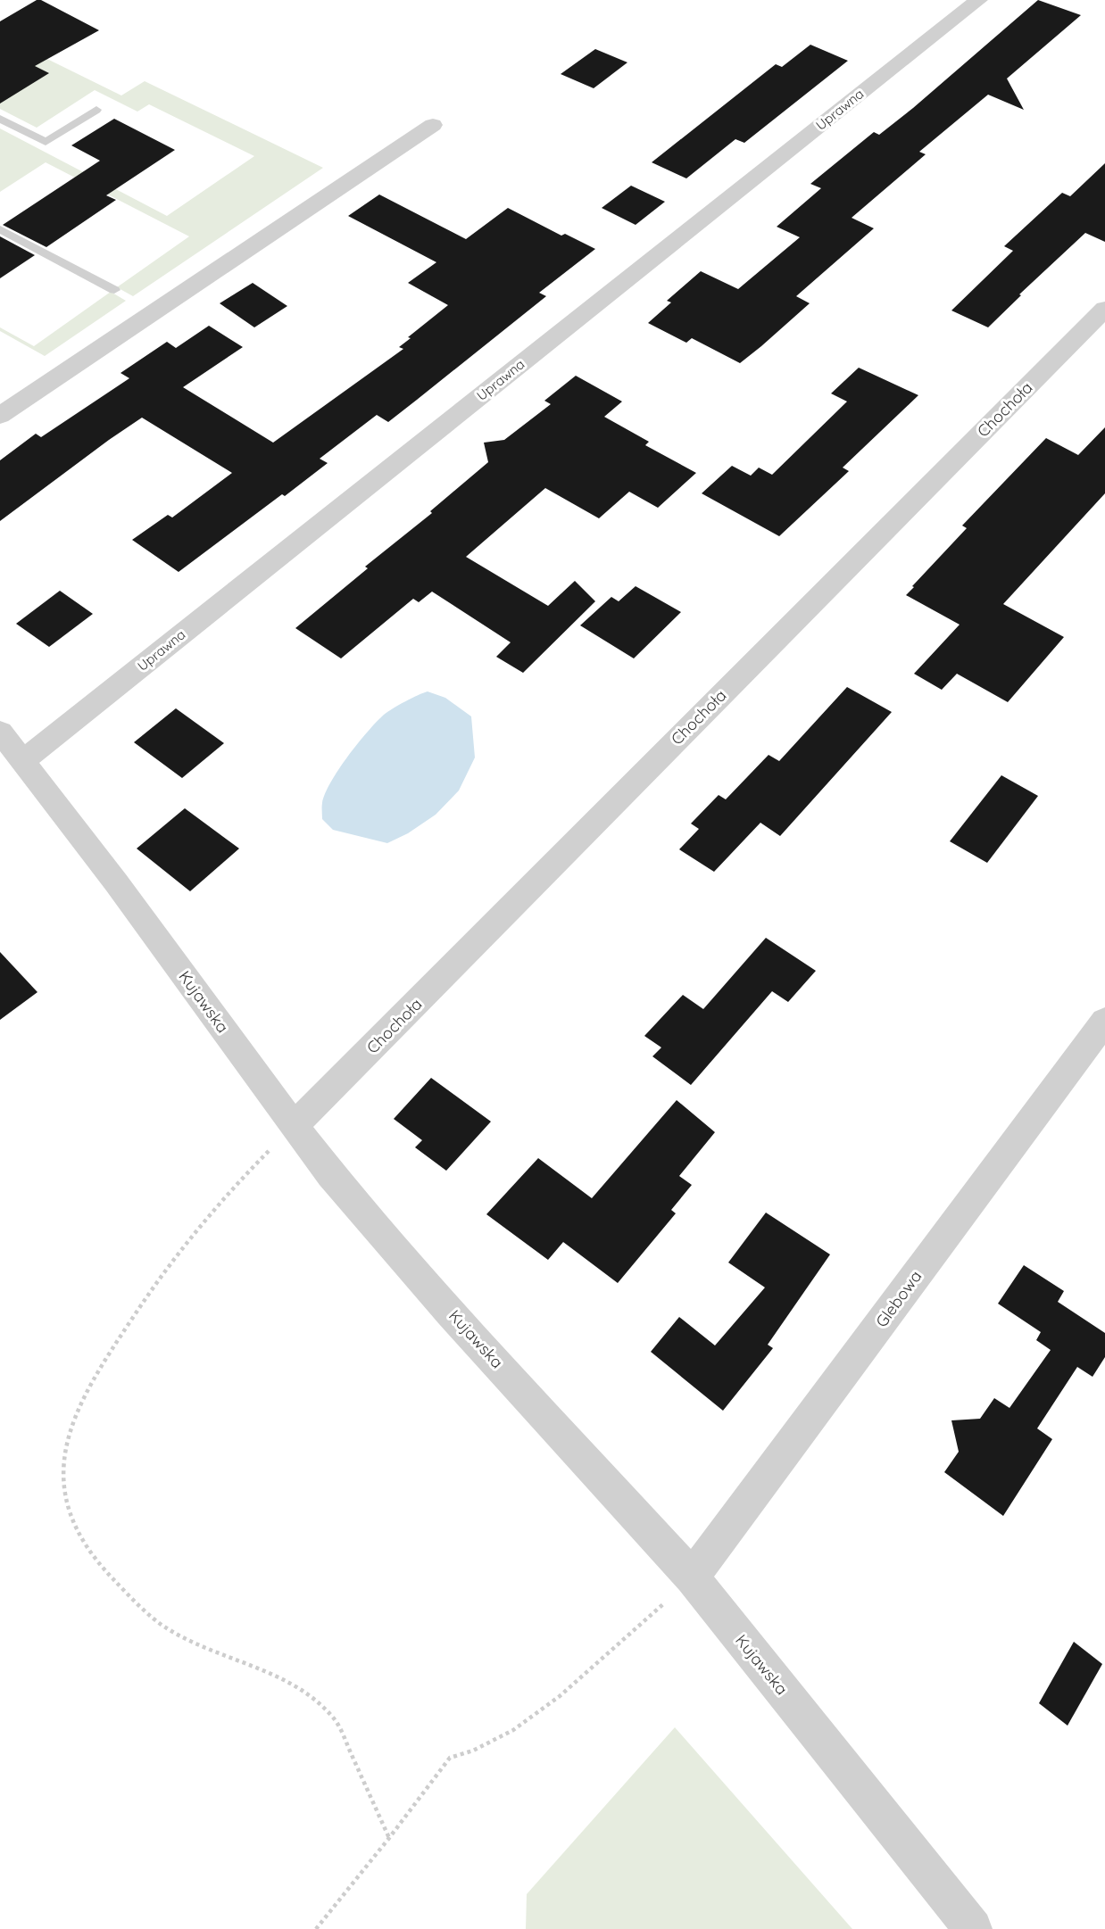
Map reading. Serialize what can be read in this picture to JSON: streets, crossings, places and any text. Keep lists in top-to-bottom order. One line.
{"streets":{"street":["Uprawna","Chochoła","Kujawska","Glebowa"]},"crossings":[["Uprawna","Kujawska"],["Chochoła","Kujawska"],["Kujawska","Glebowa"]]}
